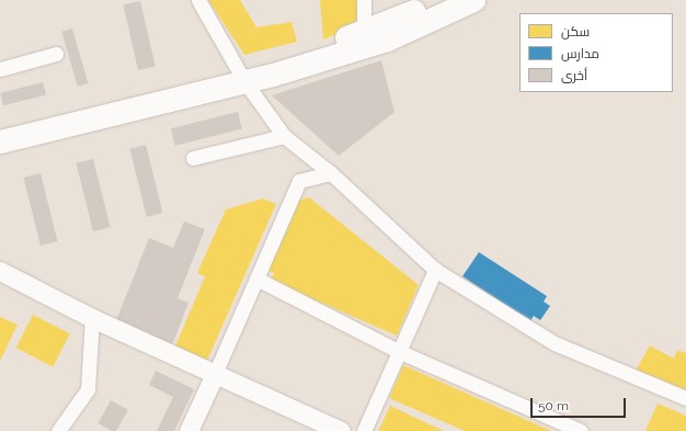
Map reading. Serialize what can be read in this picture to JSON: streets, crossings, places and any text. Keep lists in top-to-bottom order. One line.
{"legend":["سكن","مدارس","أخرى"],"scale_bar":"50 m"}
